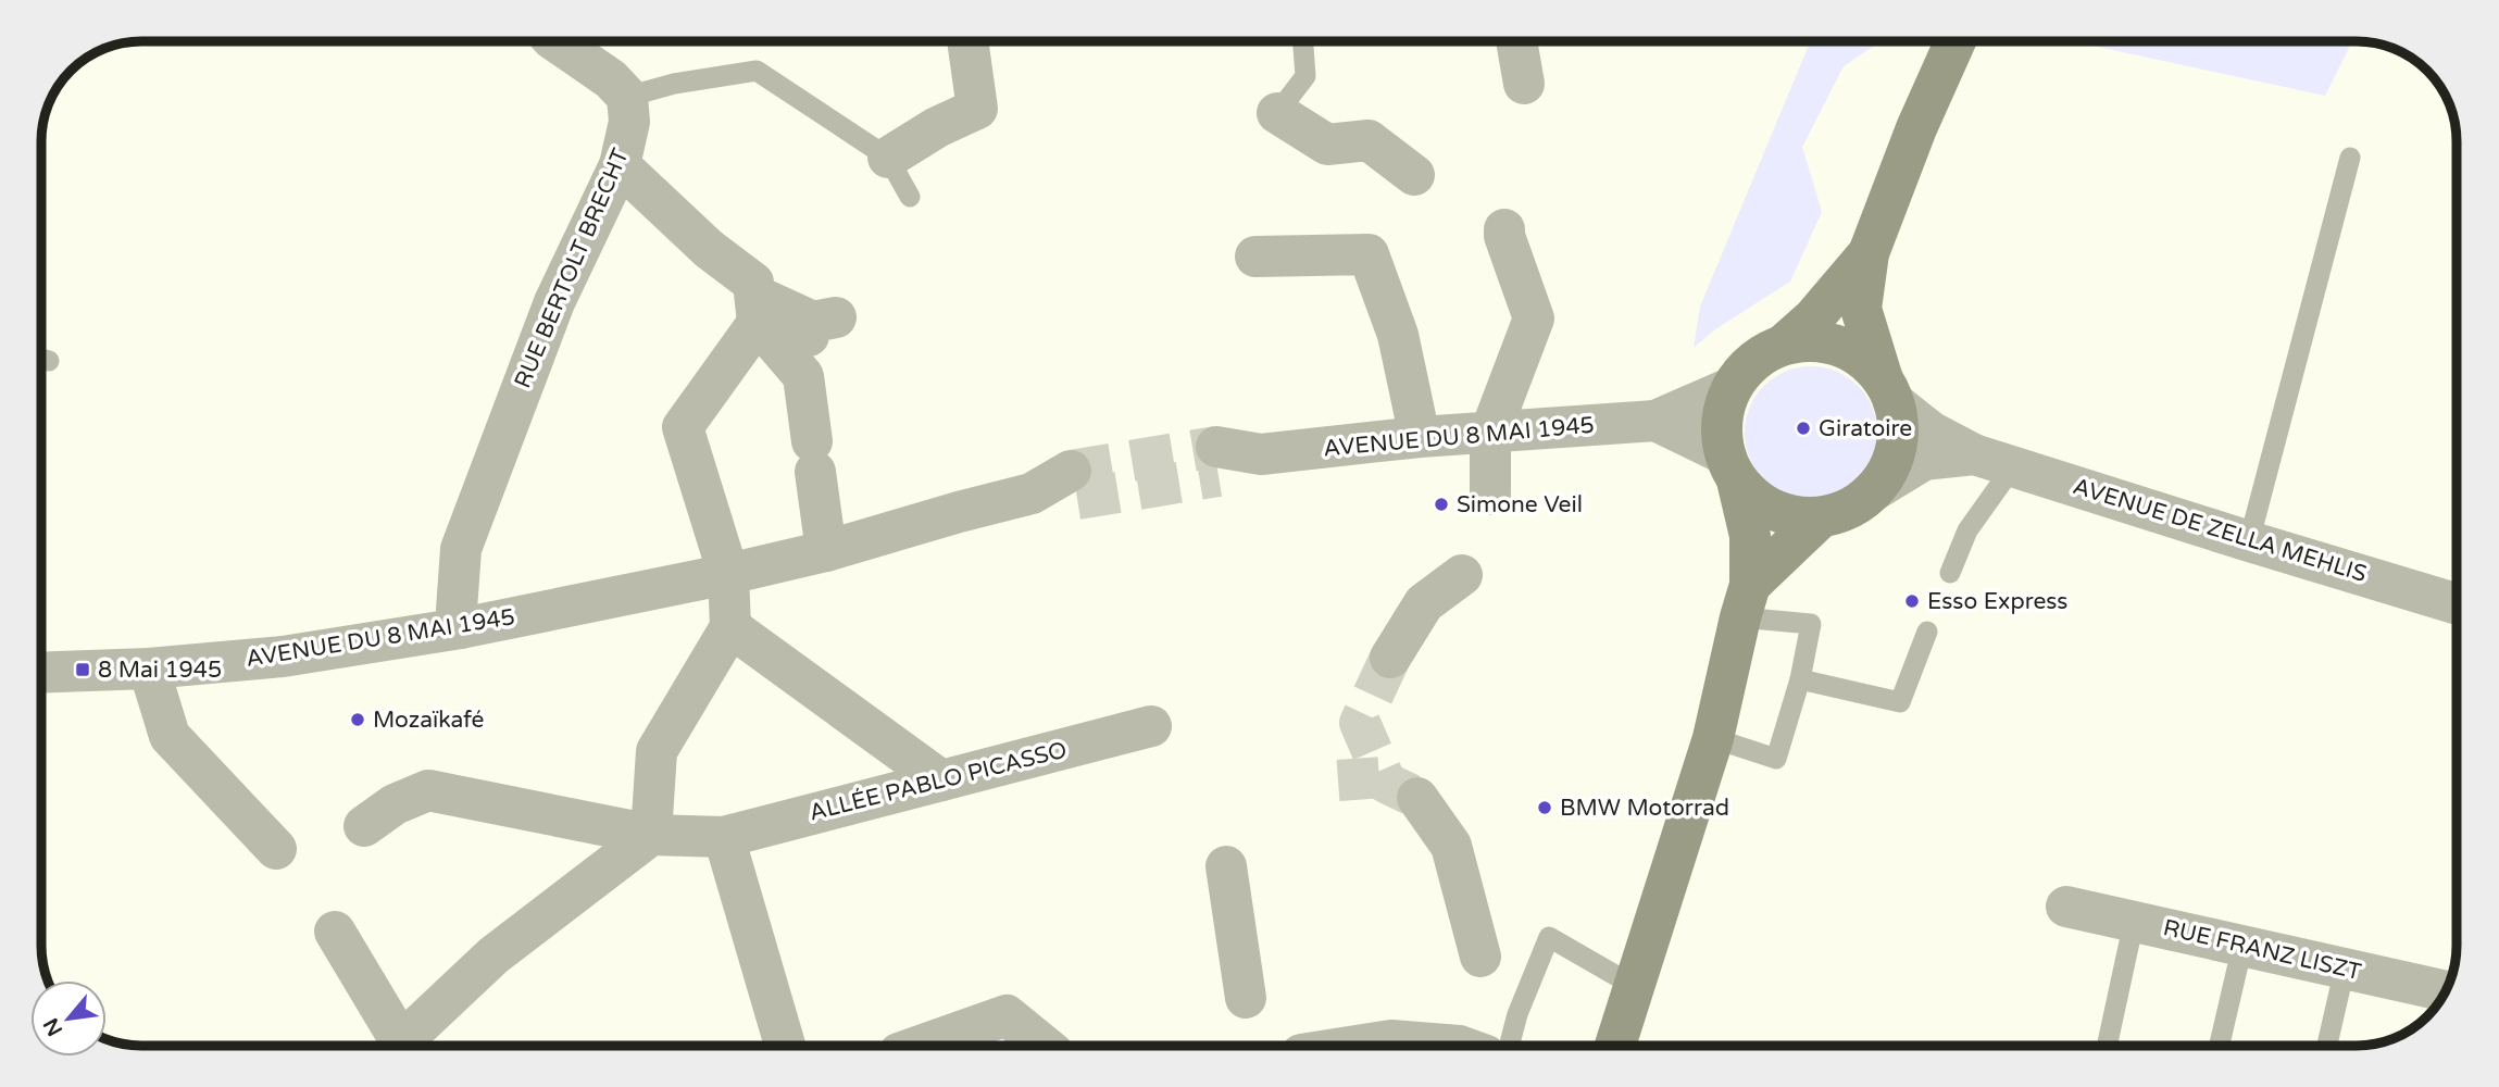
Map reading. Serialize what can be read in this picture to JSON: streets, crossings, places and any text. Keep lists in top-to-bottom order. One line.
{"streets":{"street":["RUE BERTOLT BRECHT","AVENUE DU 8 MAI 1945","AVENUE DE ZELLA MEHLIS","ALLÉE PABLO PICASSO","RUE FRANZ LISZT"]},"crossings":[["RUE BERTOLT BRECHT","AVENUE DU 8 MAI 1945"],["AVENUE DU 8 MAI 1945","AVENUE DE ZELLA MEHLIS"]],"places":{"other":["Giratoire","Simone Veil","Esso Express","Mozaïkafé","BMW Motorrad"],"transit":["8 Mai 1945"]},"north":"bottom left"}
